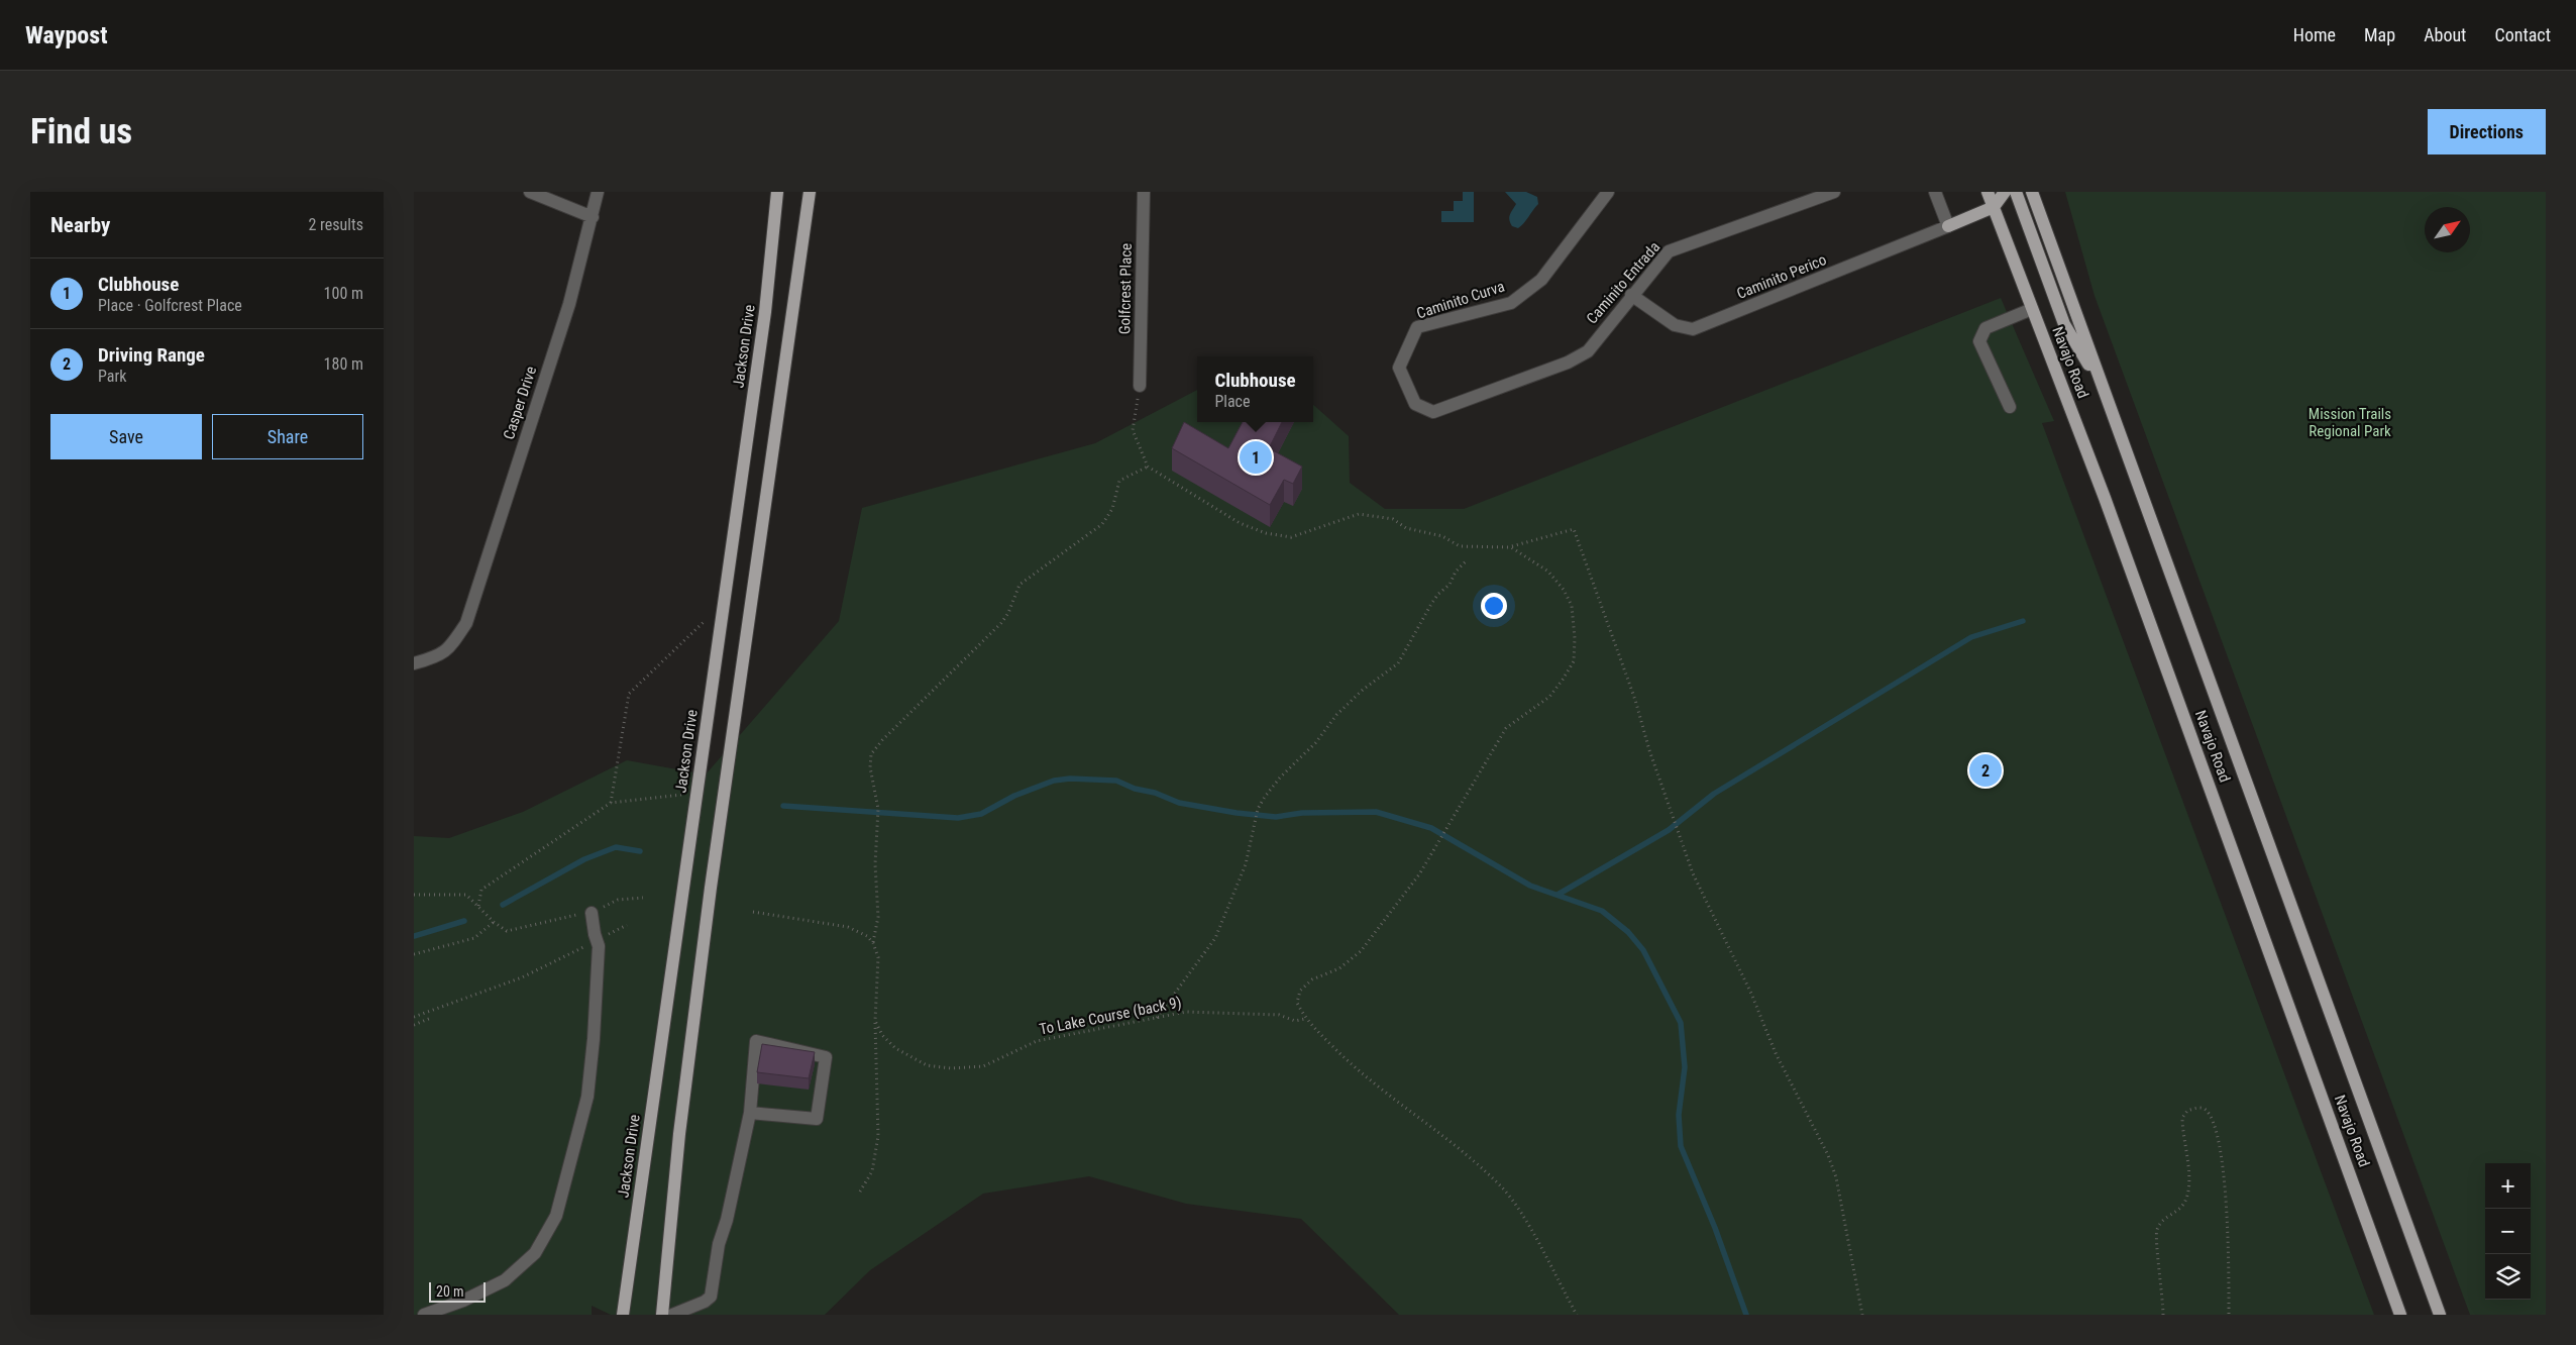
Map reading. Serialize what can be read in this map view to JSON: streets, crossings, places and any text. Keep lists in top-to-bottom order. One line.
{"streets":{"main road":["Jackson Drive","Navajo Road"],"street":["Caminito Perico","Caminito Entrada","Golfcrest Place","Caminito Curva","Casper Drive"],"path":["To Lake Course (back 9)"]},"crossings":[["Caminito Perico","Caminito Entrada"],["Caminito Entrada","Caminito Curva"]],"parks":["Mission Trails Regional Park"],"scale_bar":"20 m","north":"top right","page":{"header":"Waypost","nav":["Home","Map","About","Contact"],"buttons":["Directions",["Save","Share"]],"title":"Find us","heading":["Nearby","2 results"],"list":[{"mark":"1","name":"Clubhouse","note":"Place · Golfcrest Place","value":"100 m"},{"mark":"2","name":"Driving Range","note":"Park","value":"180 m"}],"popup":["Clubhouse","Place"],"pins":["1","2"],"map_buttons":["+","−"],"scale":"20 m"}}
